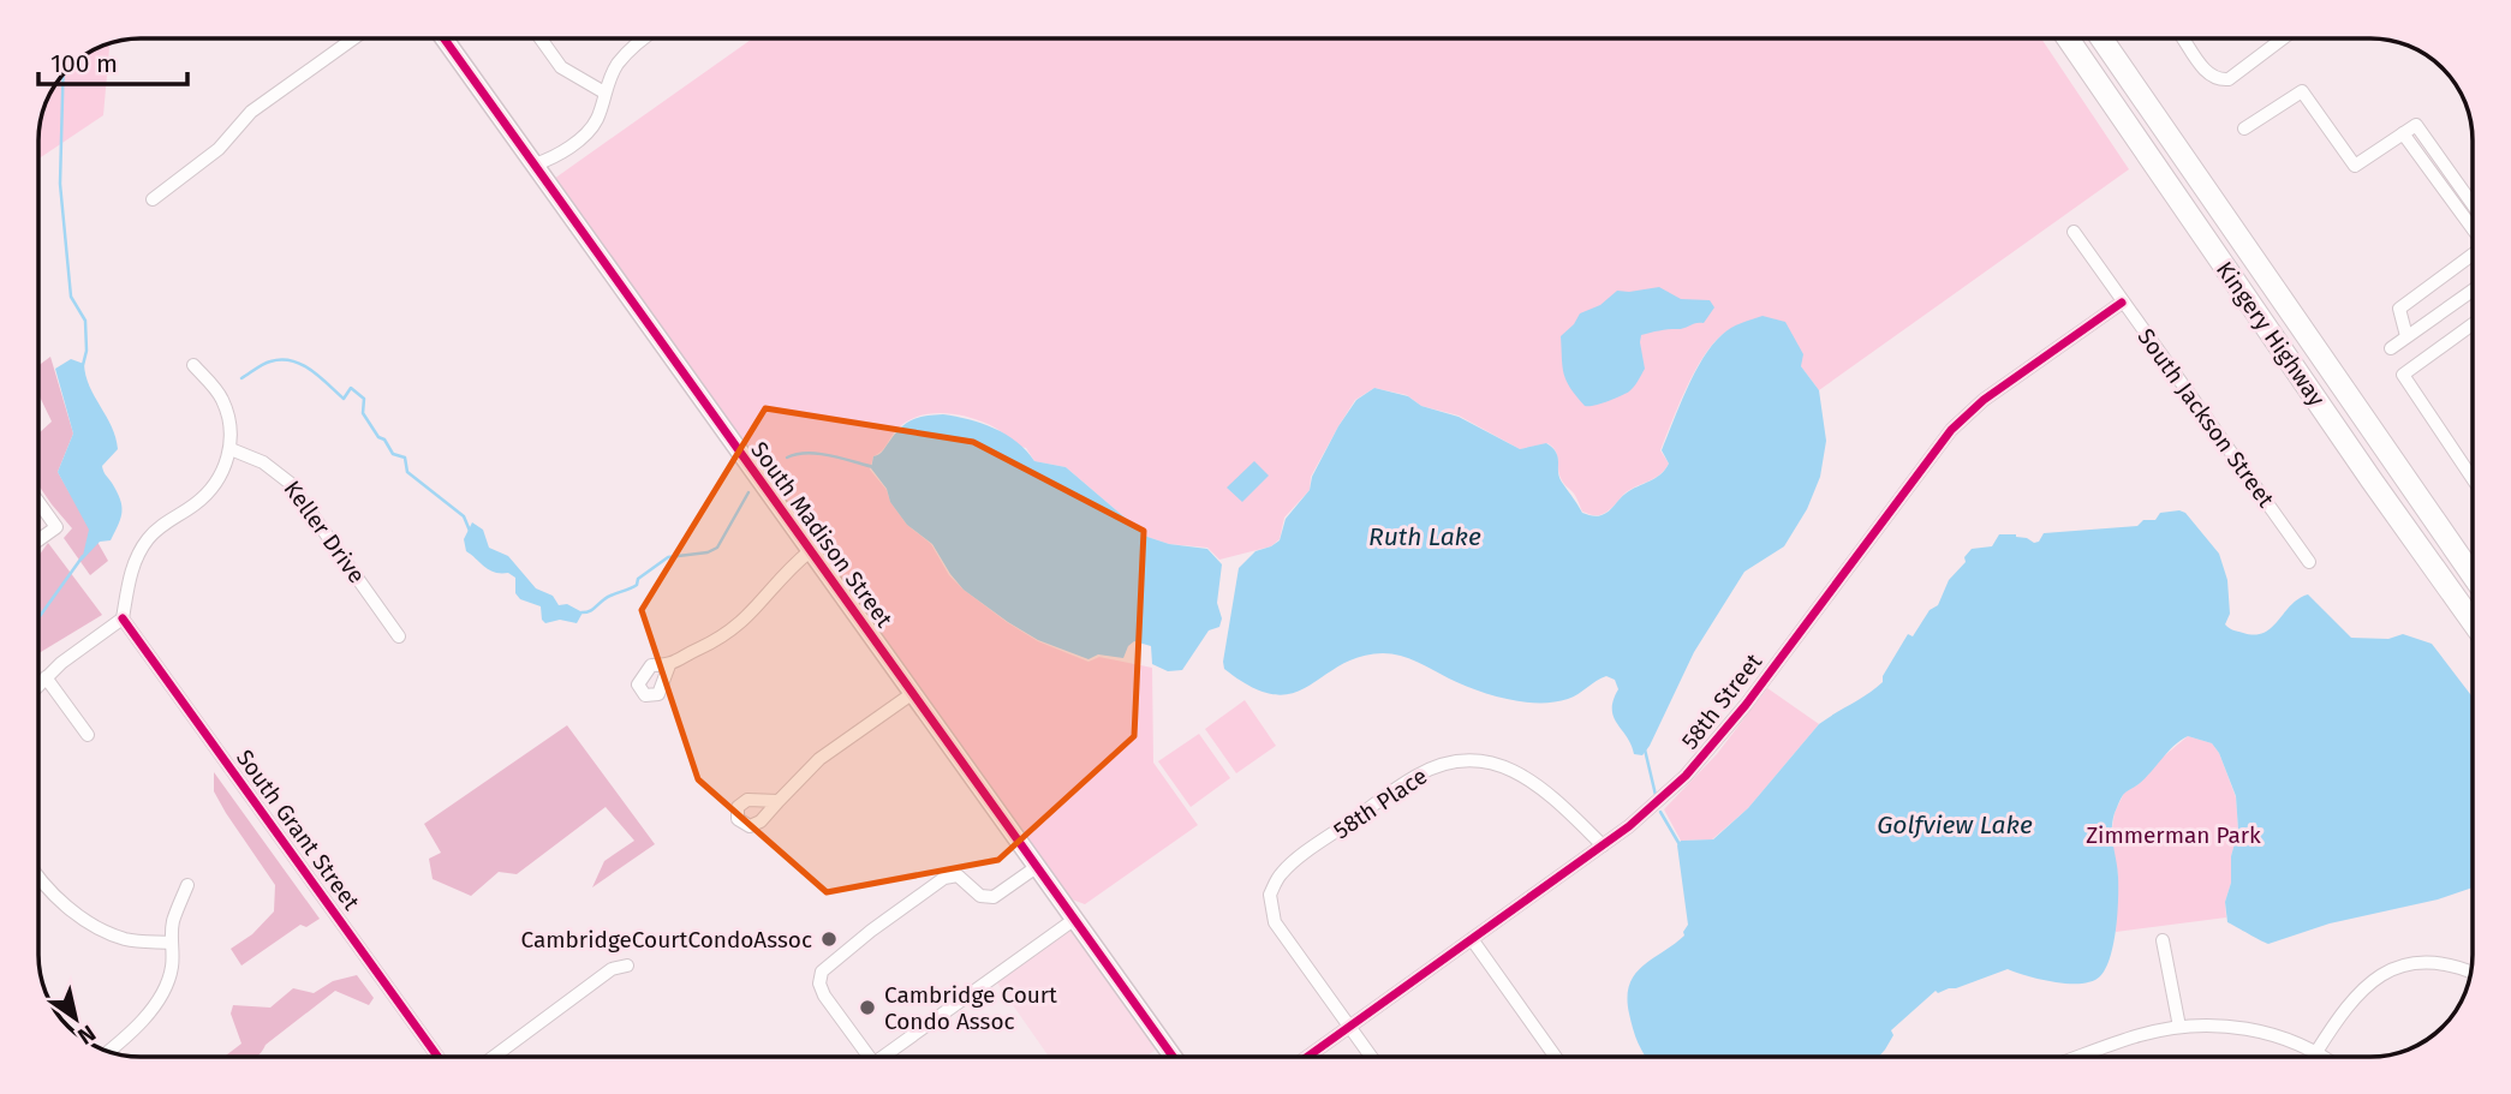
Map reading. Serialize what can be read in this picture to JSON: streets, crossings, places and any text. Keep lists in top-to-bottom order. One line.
{"streets":{"highway":["Kingery Highway"],"street":["South Jackson Street","Keller Drive","South Madison Street","58th Street","58th Place","South Grant Street"]},"crossings":[["South Jackson Street","58th Street"],["58th Street","58th Place"]],"water":["Ruth Lake","Golfview Lake"],"parks":["Zimmerman Park"],"places":["CambridgeCourtCondoAssoc","Cambridge Court Condo Assoc"],"scale_bar":"100 m","north":"bottom right"}
